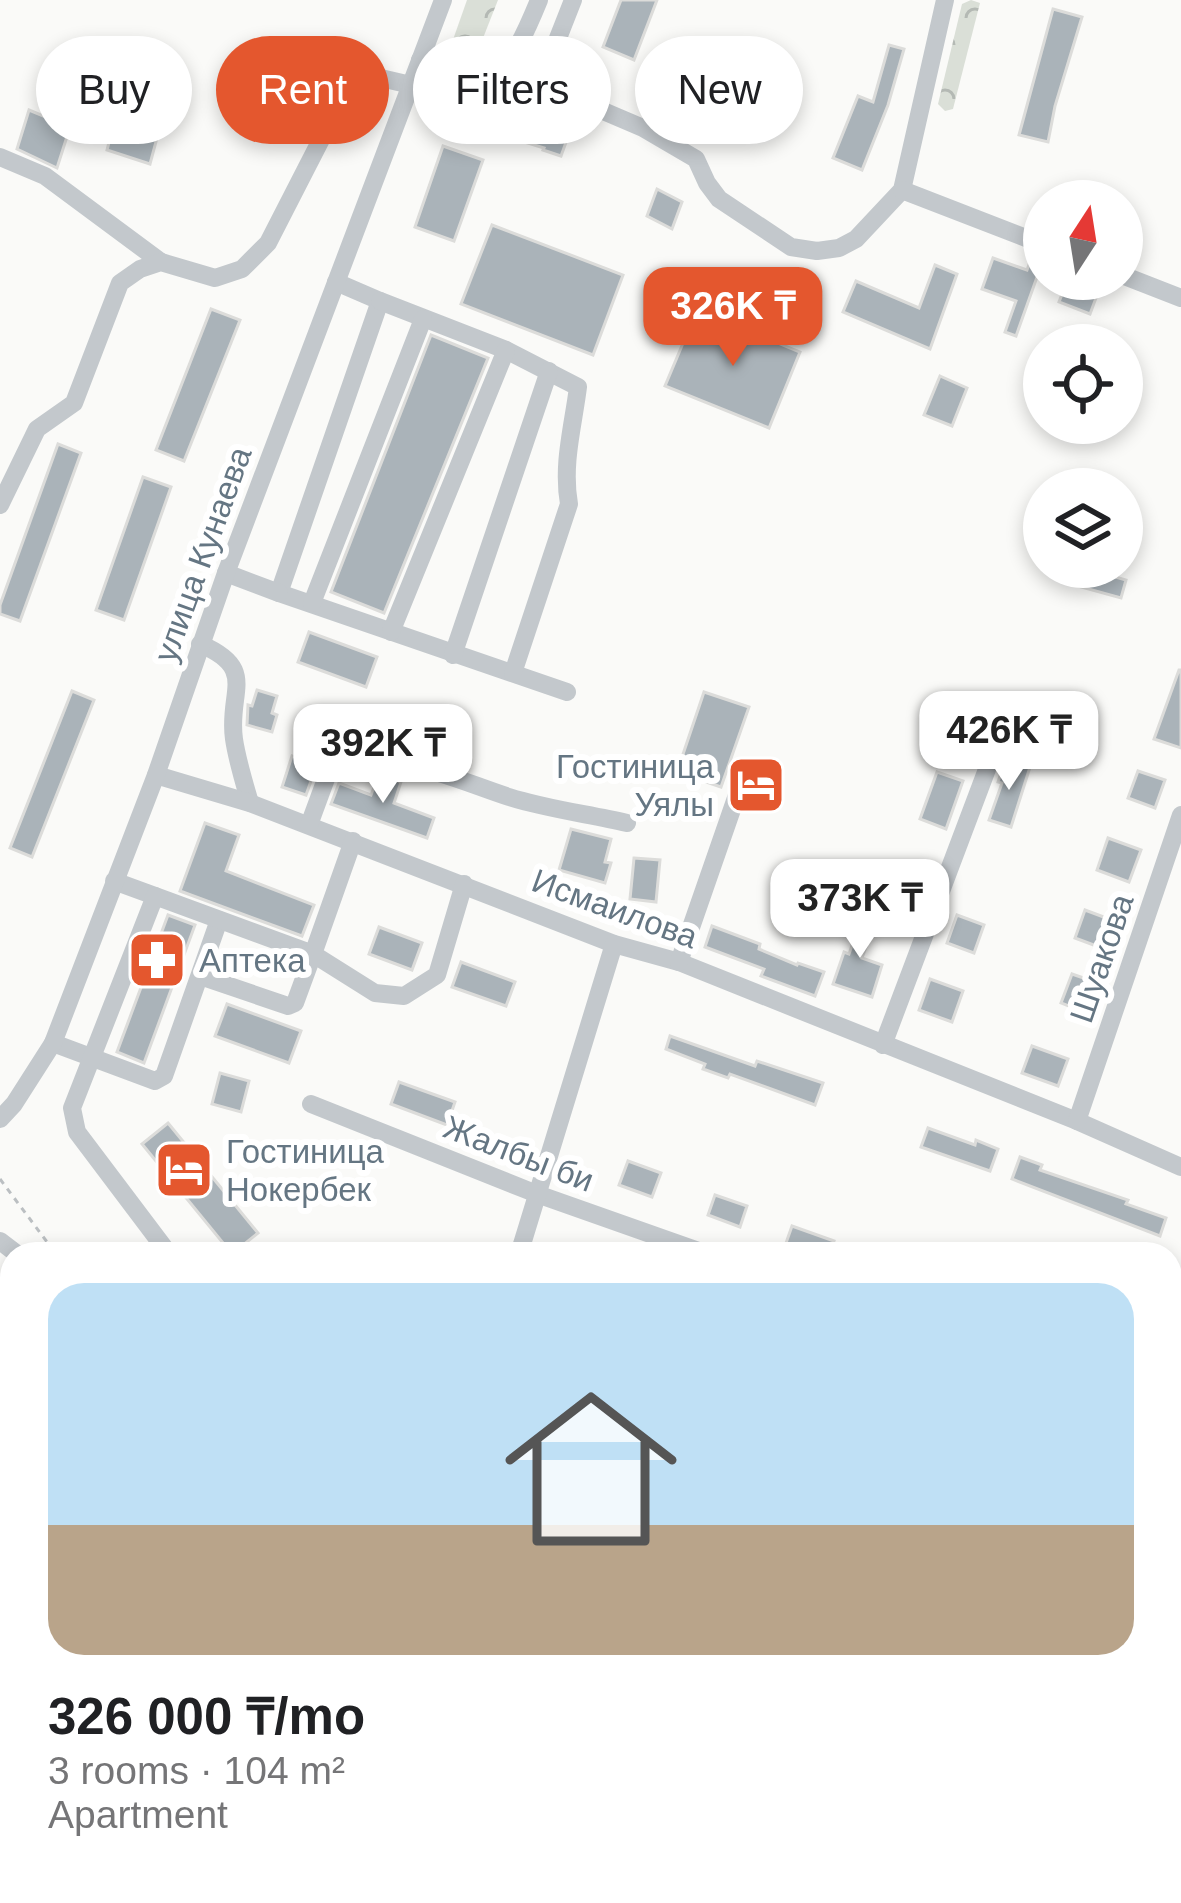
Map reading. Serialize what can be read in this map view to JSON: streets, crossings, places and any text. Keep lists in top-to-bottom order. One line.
{"streets":{"street":["улица Кунаева","Исмаилова","Шуакова","Жалбы би"]},"crossings":[["улица Кунаева","Исмаилова"],["Исмаилова","Шуакова"]],"places":{"hotel":["Гостиница Уялы","Гостиница Нокербек"],"pharmacy":["Аптека"]},"north":"top","page":{"chip":["Buy","Rent","Filters","New"],"price":["326K ₸","426K ₸","392K ₸","373K ₸"],"list":[{"name":"326 000 ₸/mo","note":"3 rooms · 104 m² · Apartment"}]}}
